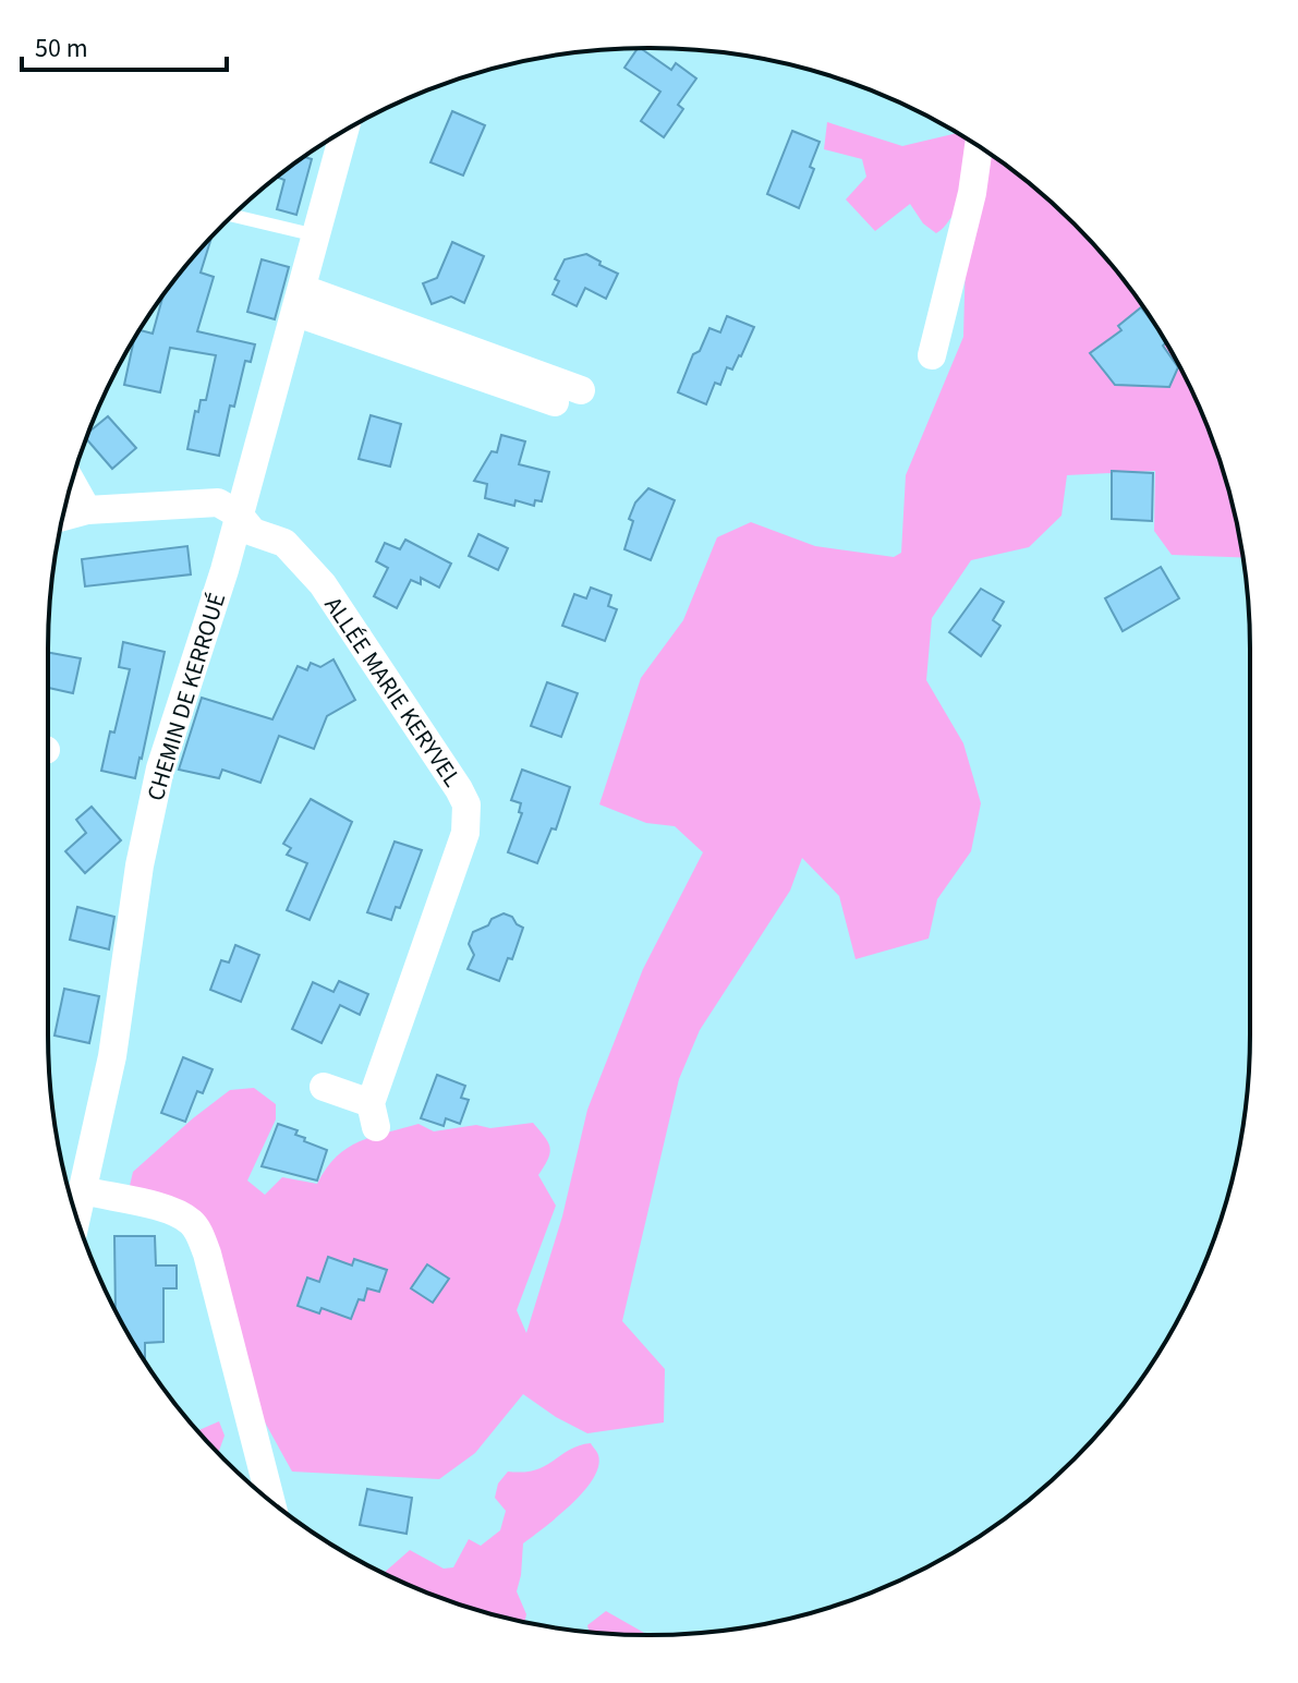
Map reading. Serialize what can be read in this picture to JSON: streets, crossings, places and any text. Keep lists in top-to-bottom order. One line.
{"streets":{"street":["ALLÉE MARIE KERYVEL","CHEMIN DE KERROUÉ"]},"crossings":[["ALLÉE MARIE KERYVEL","CHEMIN DE KERROUÉ"]],"scale_bar":"50 m"}
